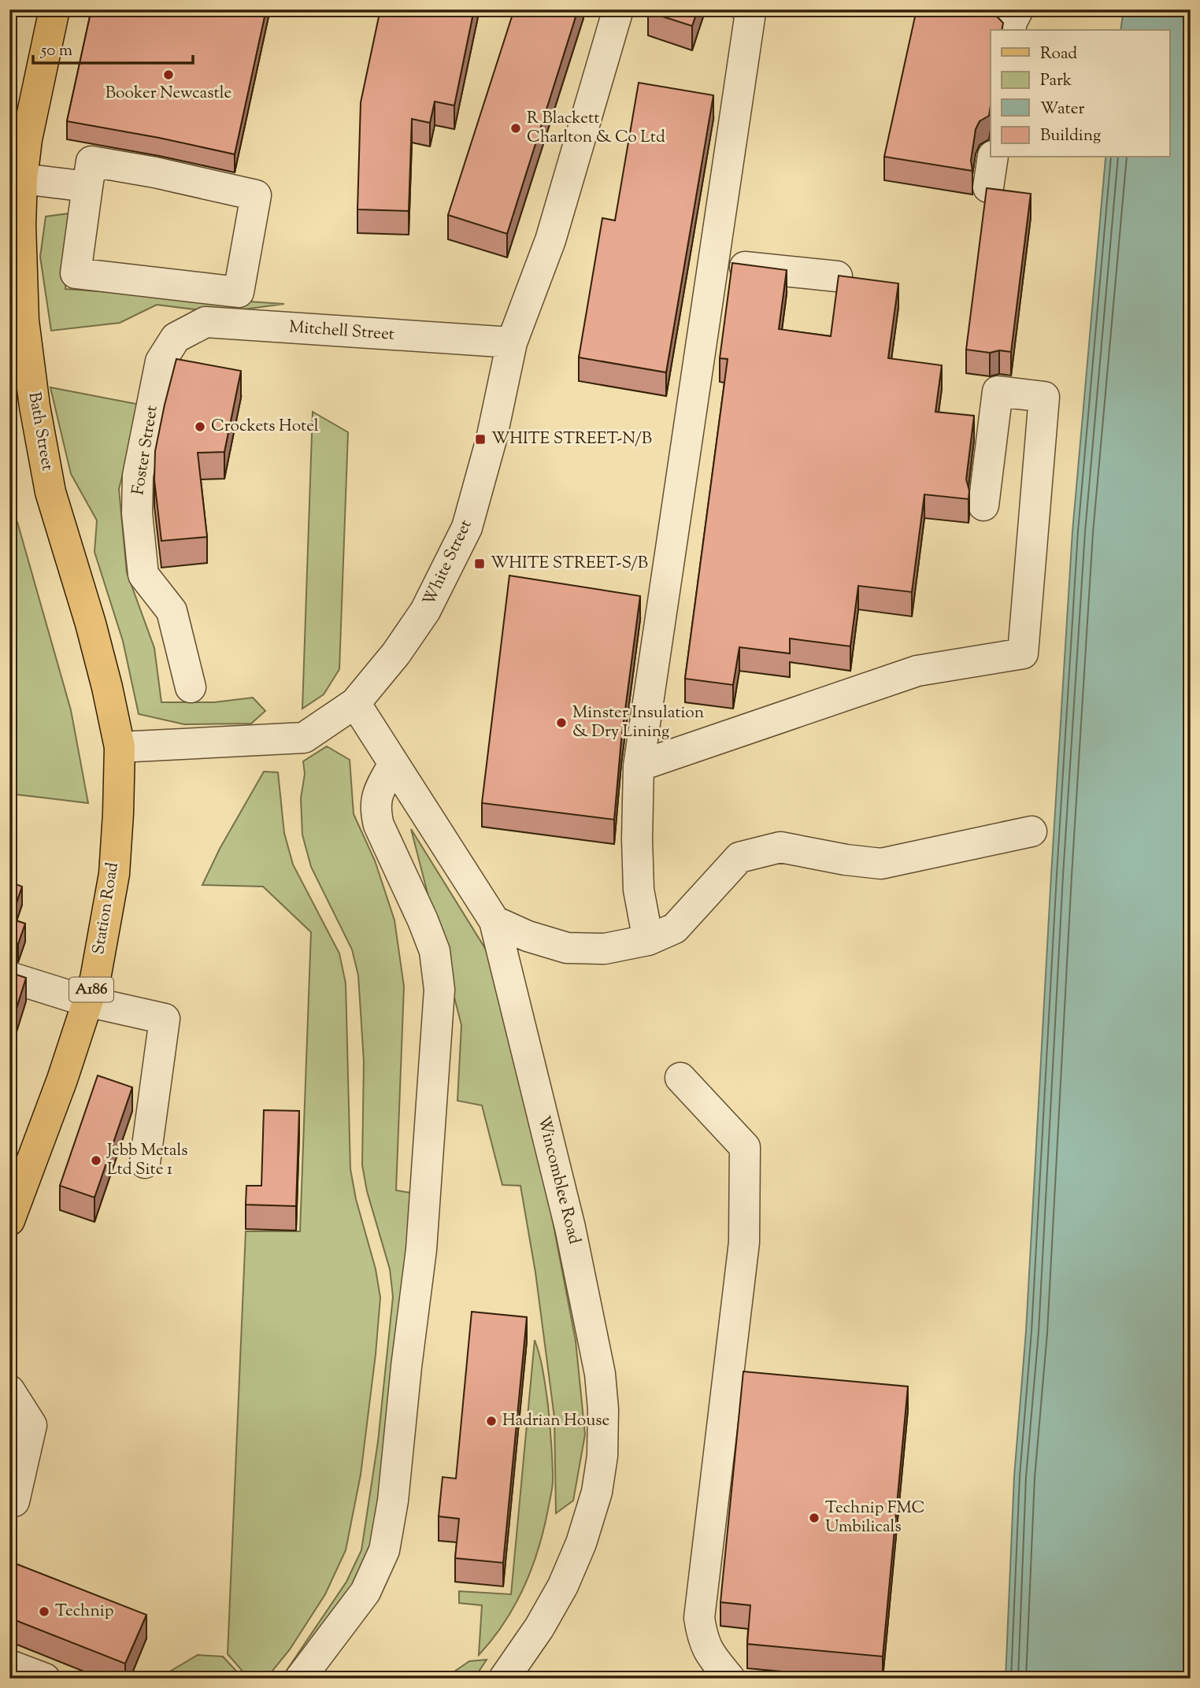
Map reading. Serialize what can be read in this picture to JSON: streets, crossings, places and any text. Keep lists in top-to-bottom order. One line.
{"streets":{"main road":["Bath Street","Station Road","A186"],"street":["Mitchell Street","Foster Street","White Street","Wincomblee Road"]},"crossings":[["Mitchell Street","Foster Street"],["Mitchell Street","White Street"],["Bath Street","White Street"],["Bath Street","Station Road"],["White Street","Station Road"],["White Street","Wincomblee Road"]],"places":{"other":["Booker Newcastle","R Blackett Charlton & Co Ltd","Crockets Hotel","Minster Insulation & Dry Lining","Jebb Metals Ltd Site 1","Hadrian House","Technip FMC Umbilicals","Technip"],"transit":["WHITE STREET-N/B","WHITE STREET-S/B"]},"legend":["Road","Park","Water","Building"],"scale_bar":"50 m"}
